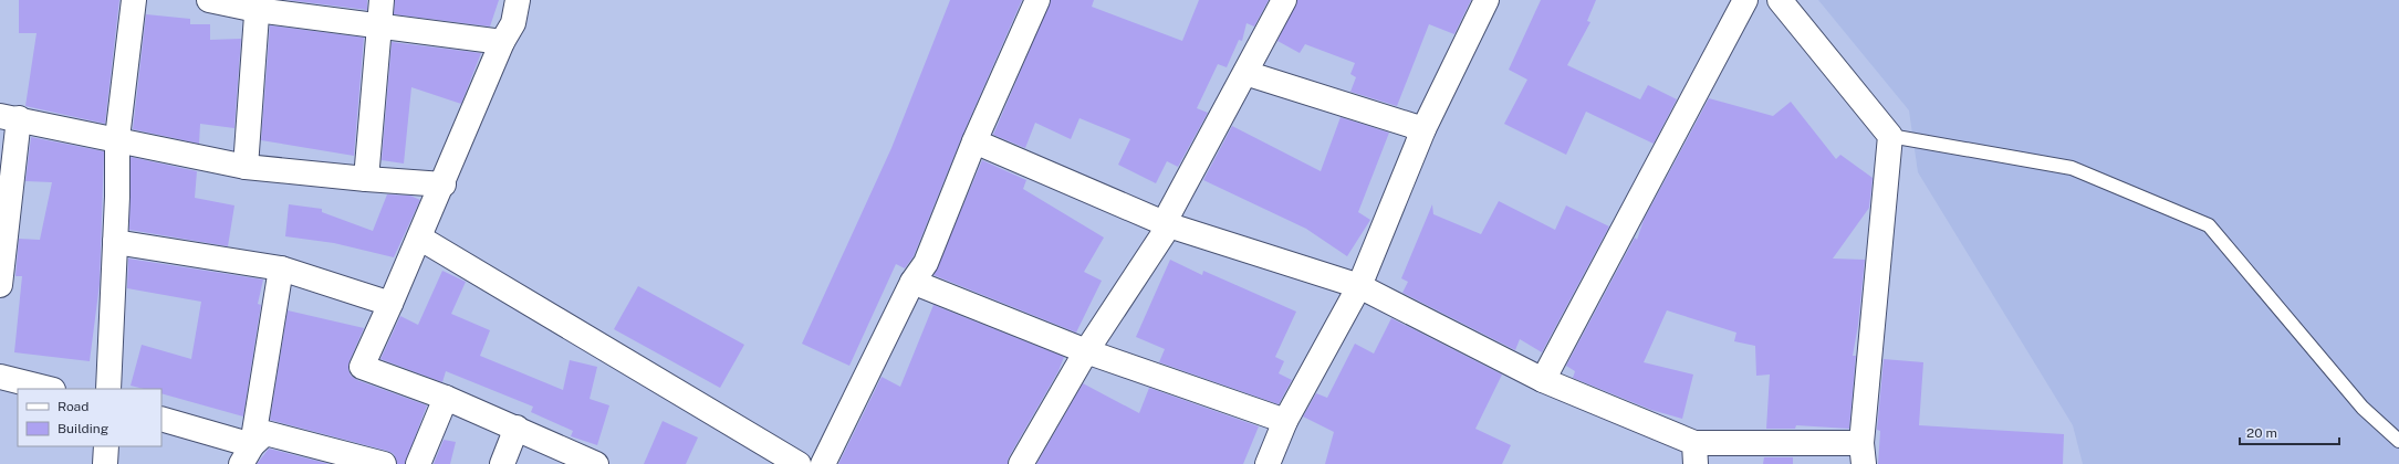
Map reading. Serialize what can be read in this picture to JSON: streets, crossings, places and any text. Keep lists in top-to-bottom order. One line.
{"legend":["Road","Building"],"scale_bar":"20 m"}
